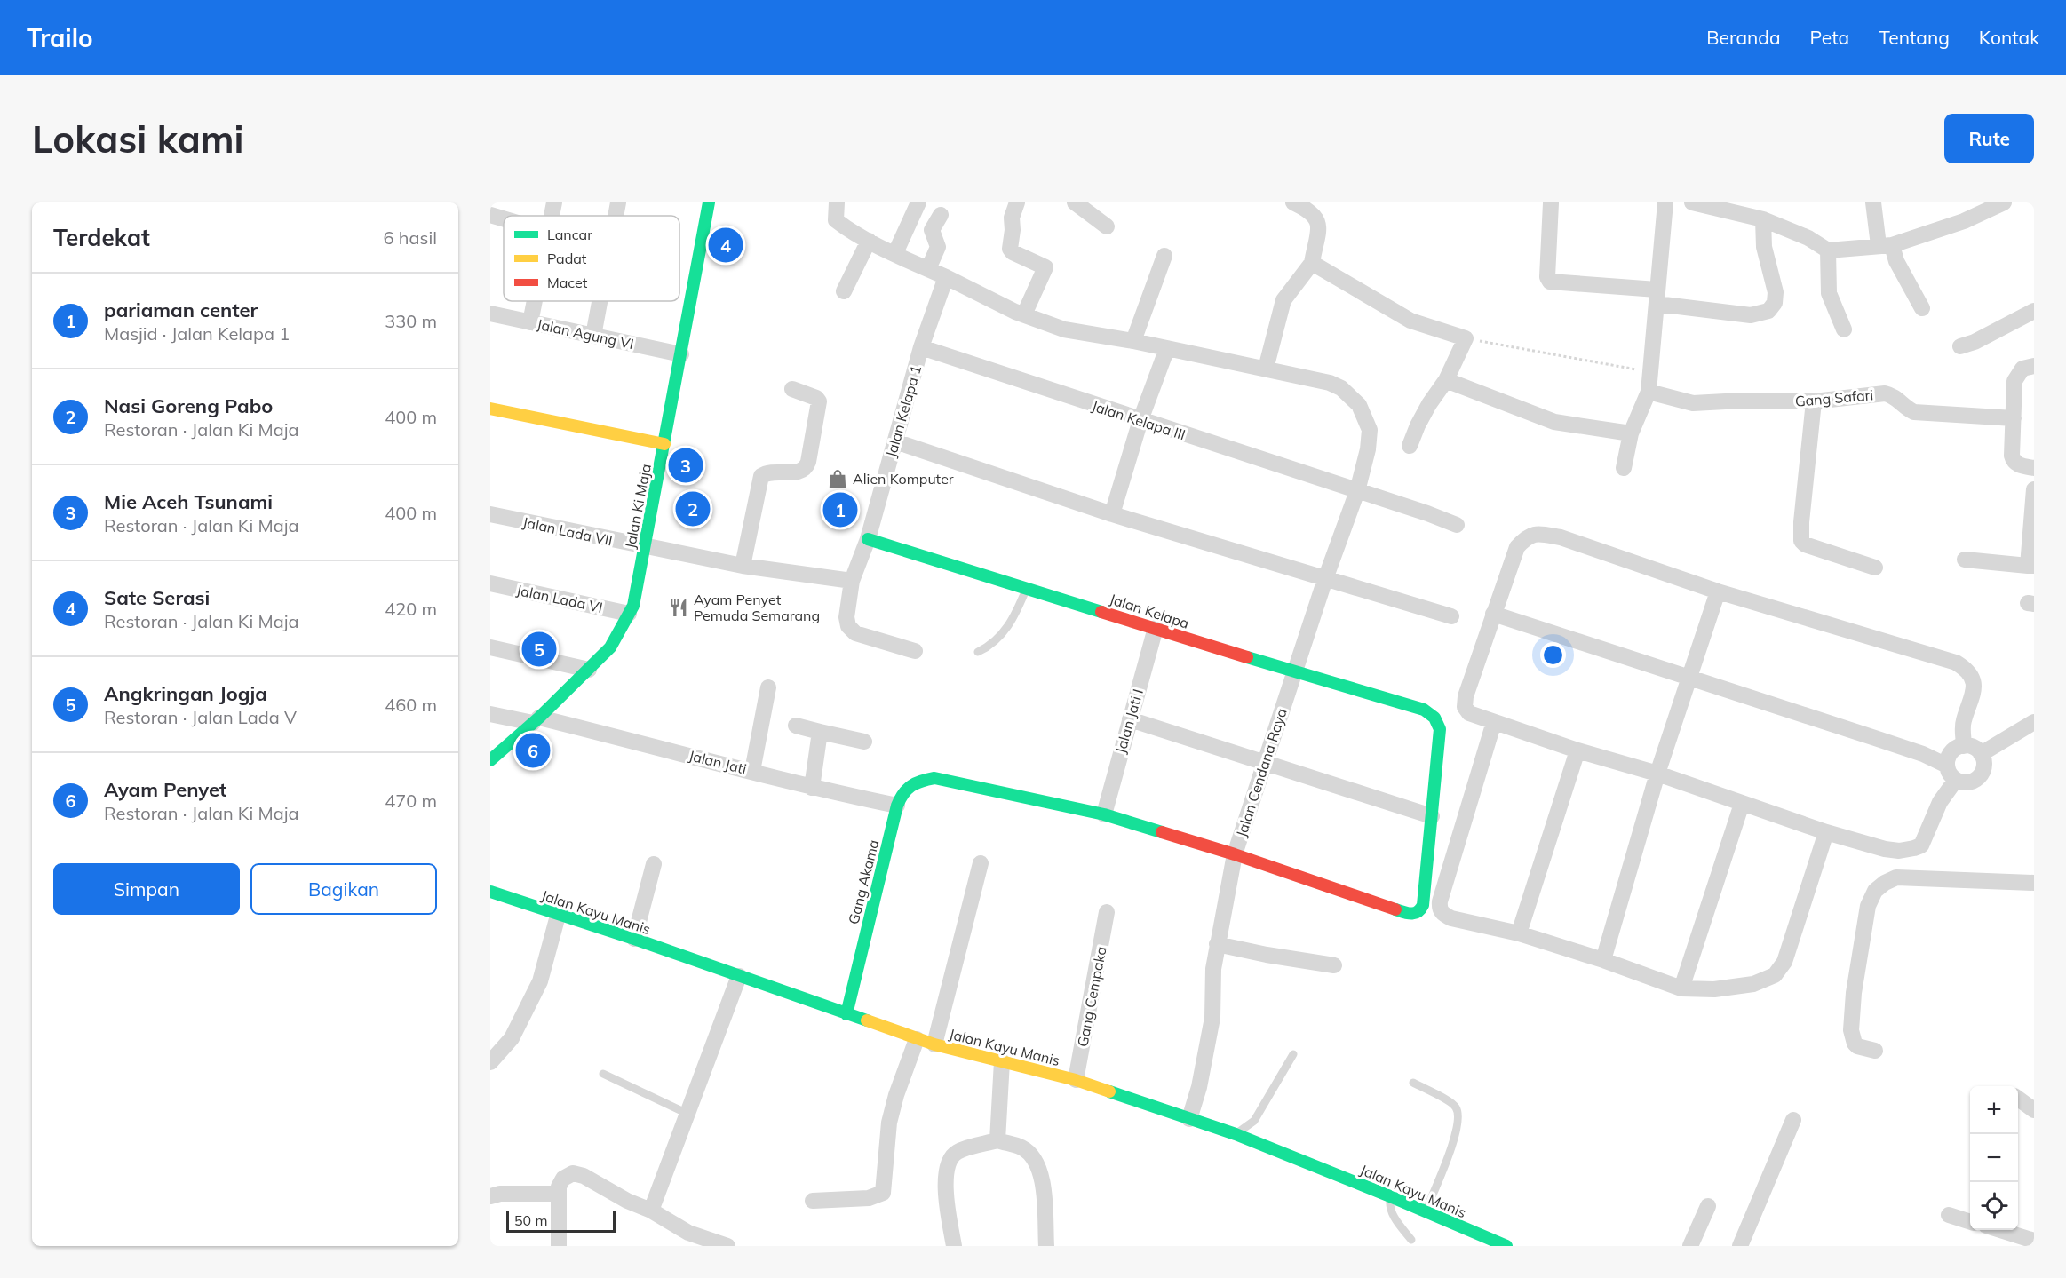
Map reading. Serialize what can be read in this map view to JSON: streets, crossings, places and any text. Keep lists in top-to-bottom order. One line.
{"streets":{"street":["Jalan Agung VI","Gang Safari","Jalan Kelapa 1","Jalan Kelapa III","Jalan Ki Maja","Jalan Lada VII","Jalan Lada VI","Jalan Kelapa","Jalan Jati I","Jalan Jati","Jalan Cendana Raya","Gang Akama","Jalan Kayu Manis","Gang Cempaka"]},"crossings":[["Jalan Agung VI","Jalan Ki Maja"],["Jalan Kelapa 1","Jalan Kelapa III"],["Jalan Kelapa 1","Jalan Kelapa"],["Jalan Kelapa III","Jalan Cendana Raya"],["Jalan Ki Maja","Jalan Lada VII"],["Jalan Ki Maja","Jalan Lada VI"],["Jalan Ki Maja","Jalan Jati"],["Jalan Kelapa","Jalan Jati I"],["Jalan Kelapa","Jalan Cendana Raya"],["Jalan Jati I","Gang Akama"],["Jalan Jati","Gang Akama"],["Jalan Cendana Raya","Jalan Kayu Manis"],["Gang Akama","Jalan Kayu Manis"],["Jalan Kayu Manis","Gang Cempaka"]],"places":{"shop":["Alien Komputer"],"restaurant":["Ayam Penyet Pemuda Semarang"]},"legend":["Lancar","Padat","Macet"],"scale_bar":"50 m","page":{"header":"Trailo","nav":["Beranda","Peta","Tentang","Kontak"],"buttons":["Rute",["Simpan","Bagikan"]],"title":"Lokasi kami","heading":["Terdekat","6 hasil"],"pins":["4","3","2","1","5","6"],"list":[{"mark":"1","name":"pariaman center","note":"Masjid · Jalan Kelapa 1","value":"330 m"},{"mark":"2","name":"Nasi Goreng Pabo","note":"Restoran · Jalan Ki Maja","value":"400 m"},{"mark":"3","name":"Mie Aceh Tsunami","note":"Restoran · Jalan Ki Maja","value":"400 m"},{"mark":"4","name":"Sate Serasi","note":"Restoran · Jalan Ki Maja","value":"420 m"},{"mark":"5","name":"Angkringan Jogja","note":"Restoran · Jalan Lada V","value":"460 m"},{"mark":"6","name":"Ayam Penyet","note":"Restoran · Jalan Ki Maja","value":"470 m"}],"map_buttons":["+","−"],"scale":"50 m"}}
